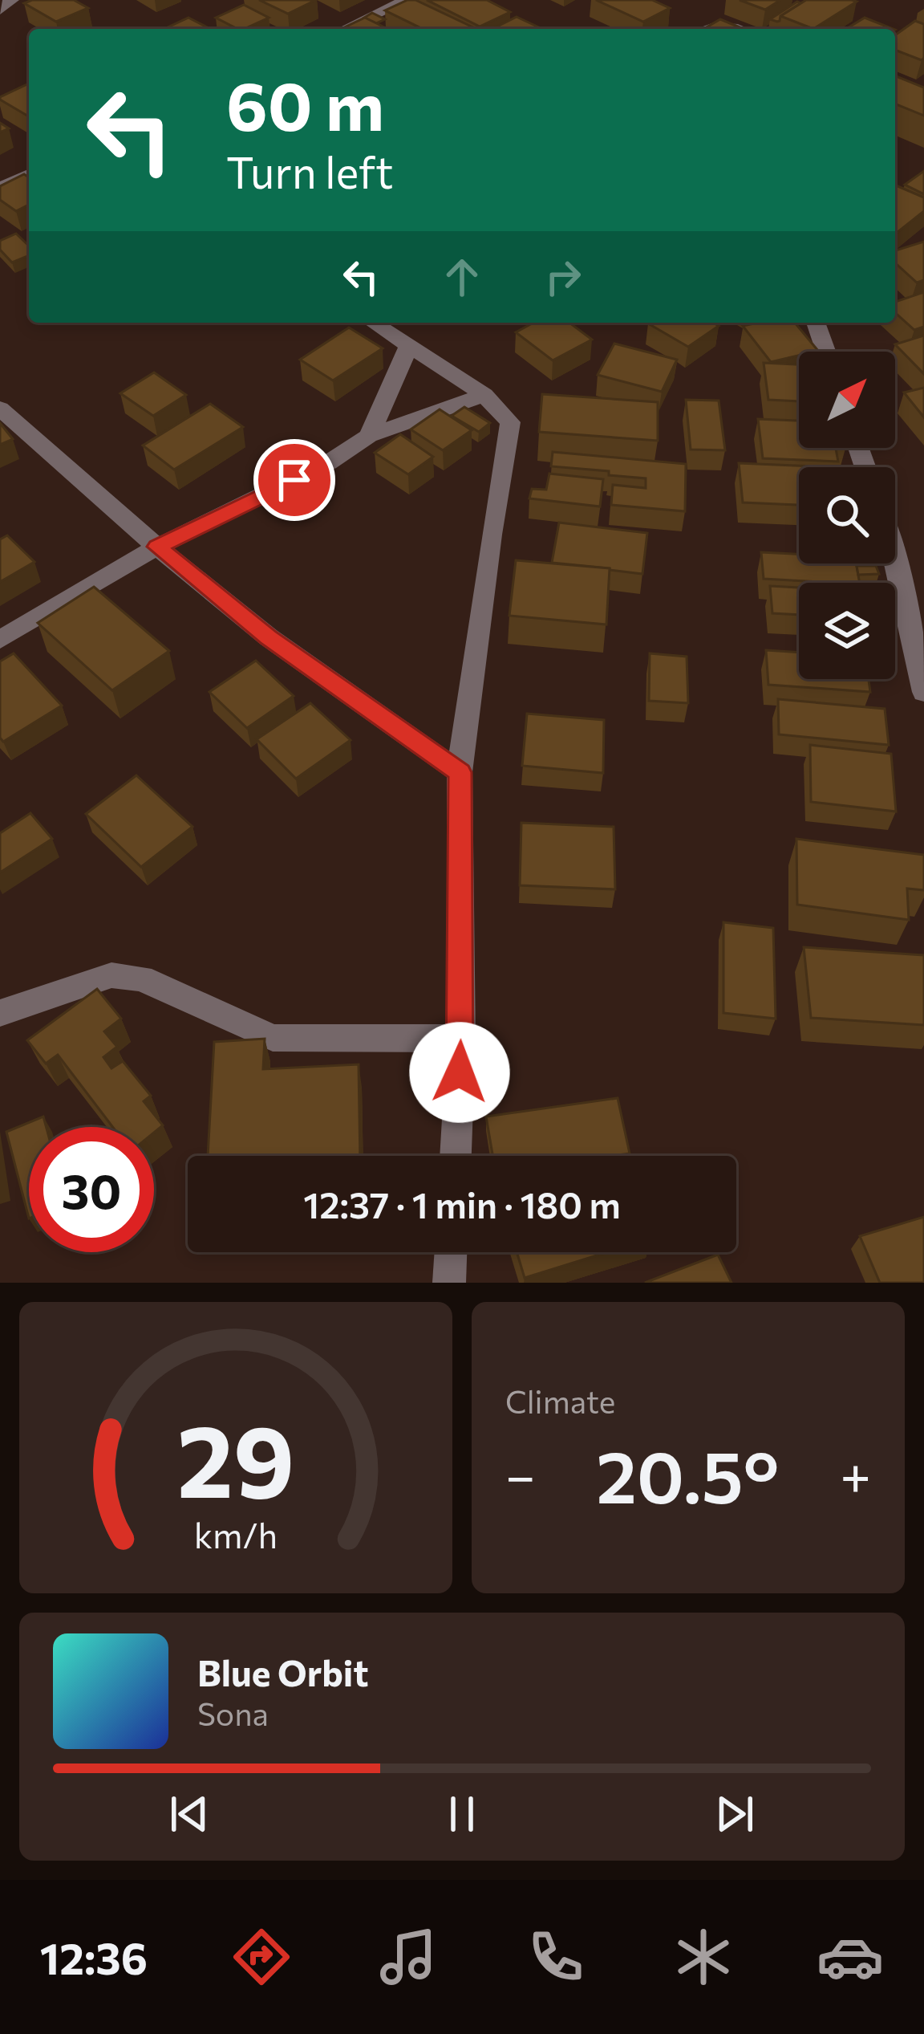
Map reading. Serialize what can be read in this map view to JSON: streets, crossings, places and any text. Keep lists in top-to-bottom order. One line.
{"north":"top right","page":{"turn":["60 m","Turn left"],"limit":"30","trip":"12:37 · 1 min · 180 m","tile":"Climate","heat":["−","20.5°","+"],"song":["Blue Orbit","Sona"],"tabs":"12:36","gauge":["29","km/h"]}}
